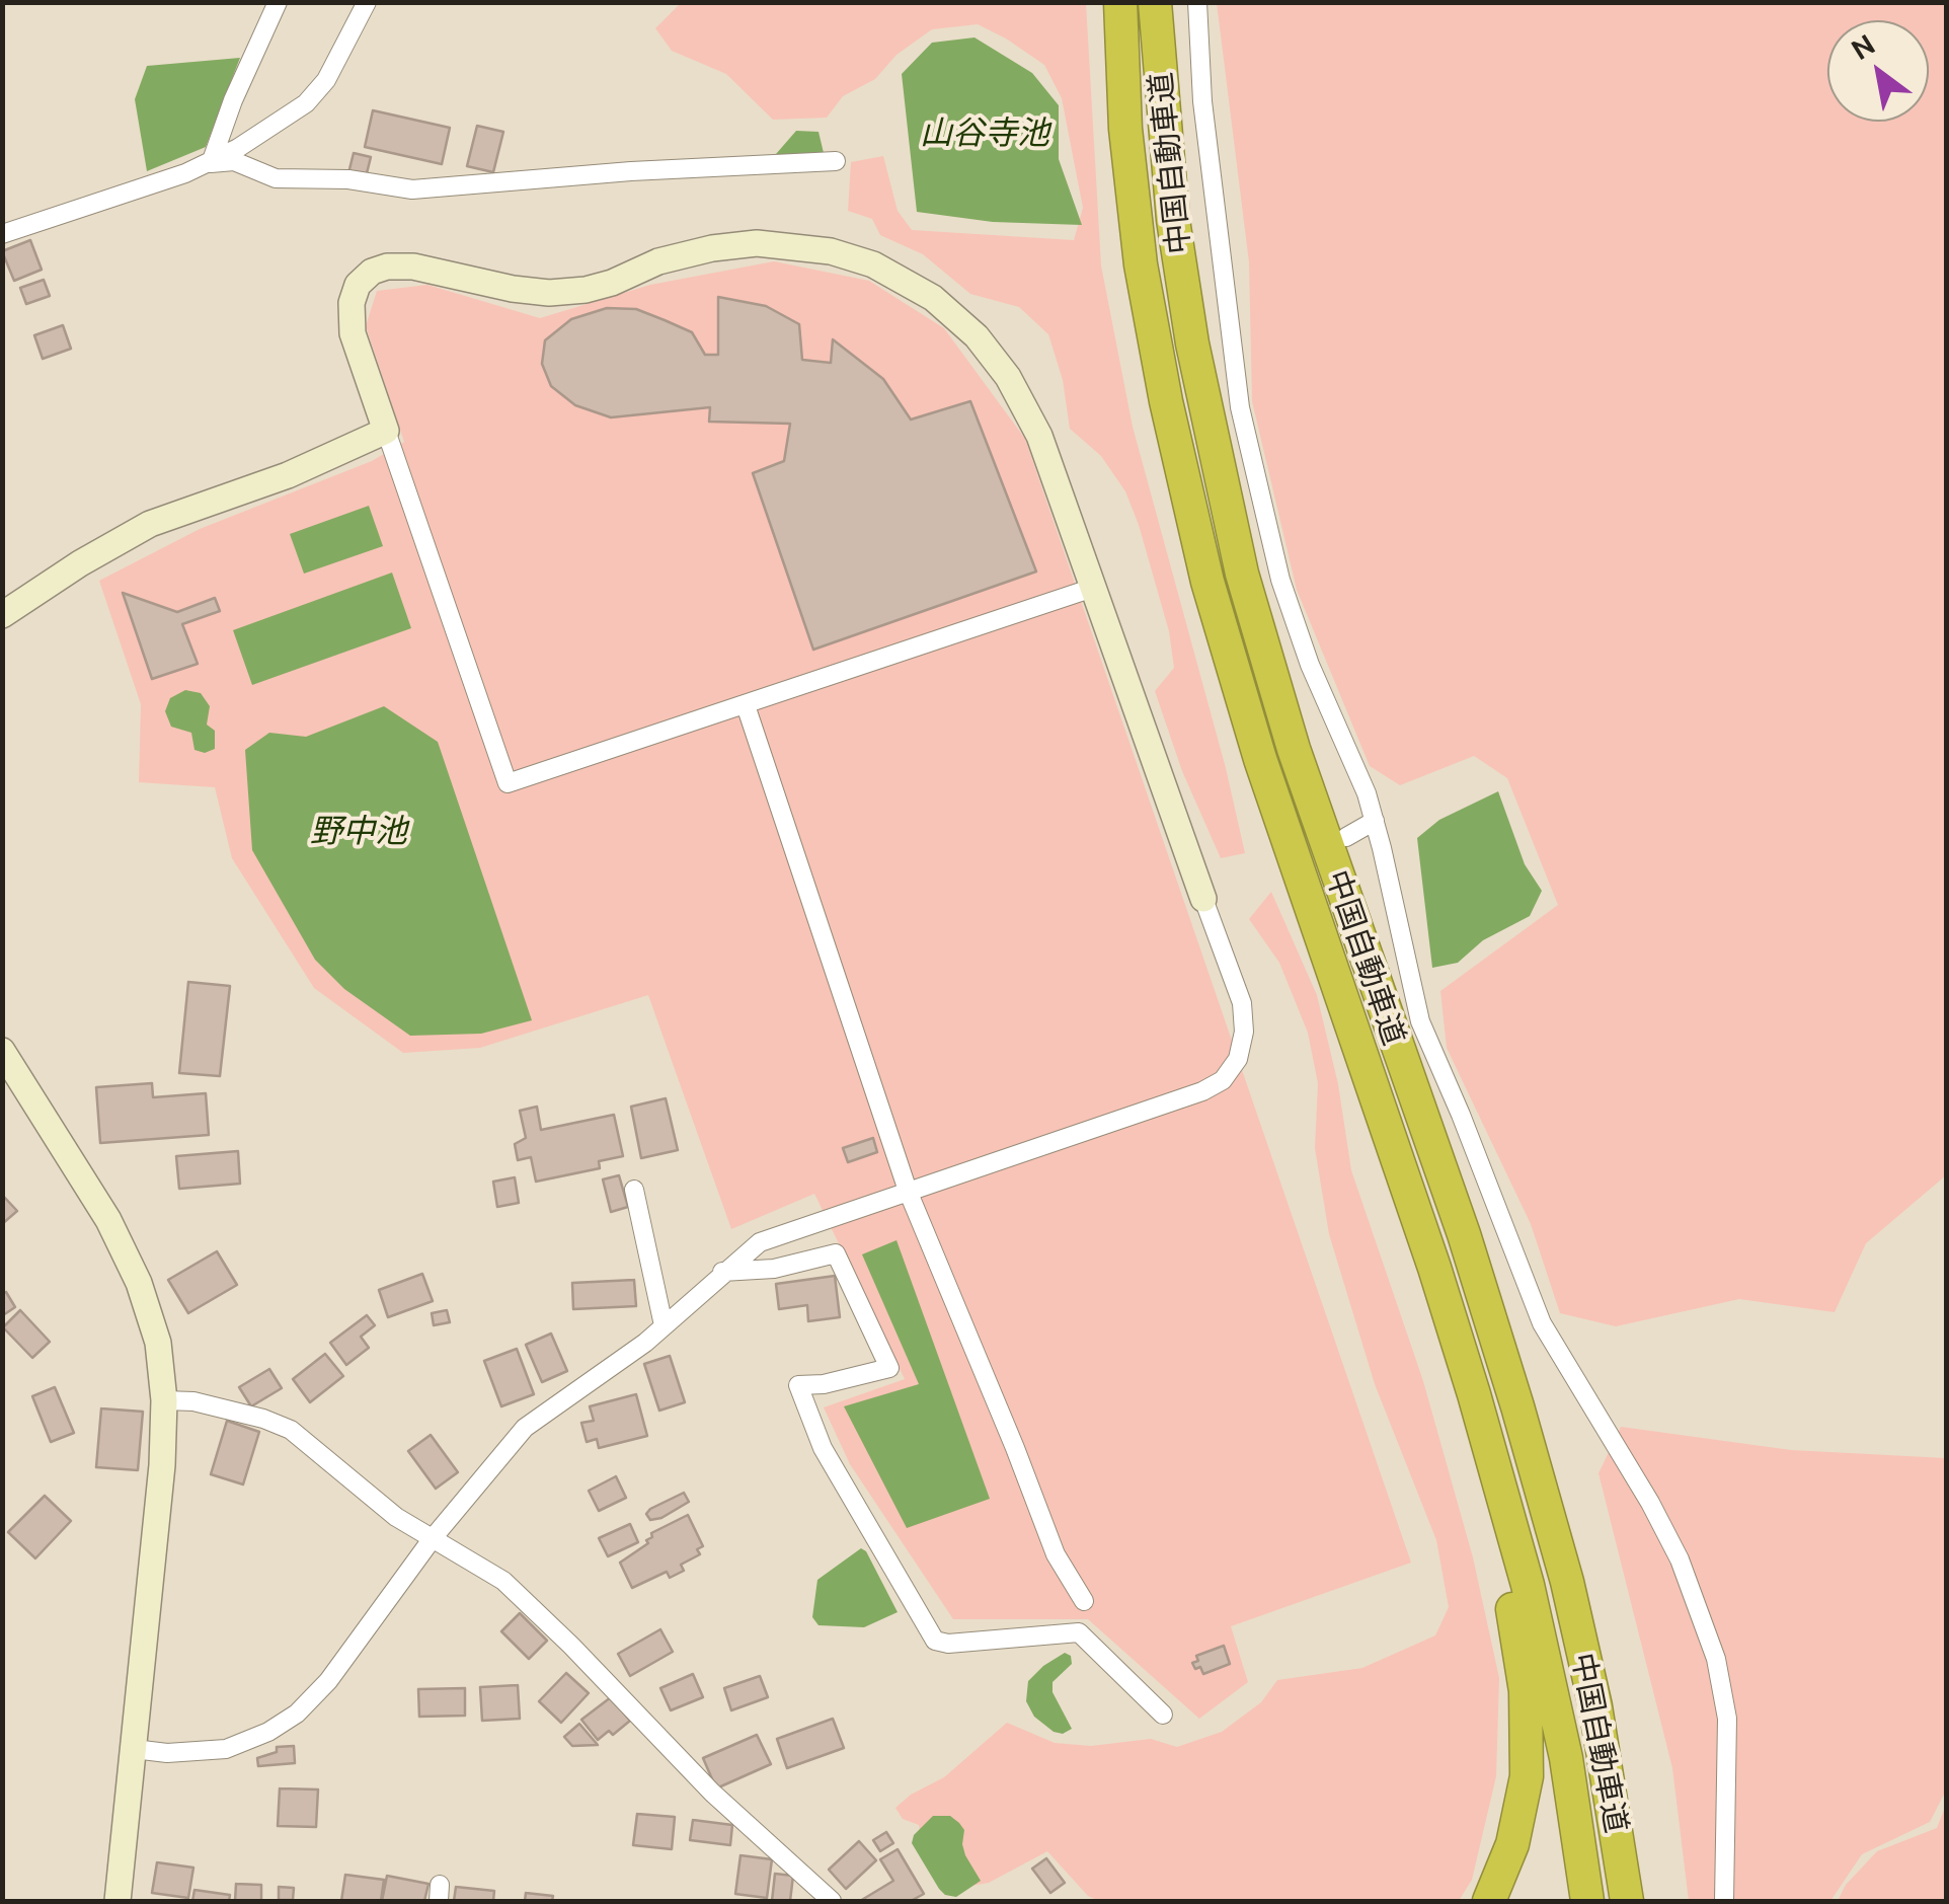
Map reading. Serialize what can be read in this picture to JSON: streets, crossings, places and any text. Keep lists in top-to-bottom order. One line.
{"streets":{"highway":["中国自動車道"]},"water":["山谷寺池","野中池"],"north":"top left"}
